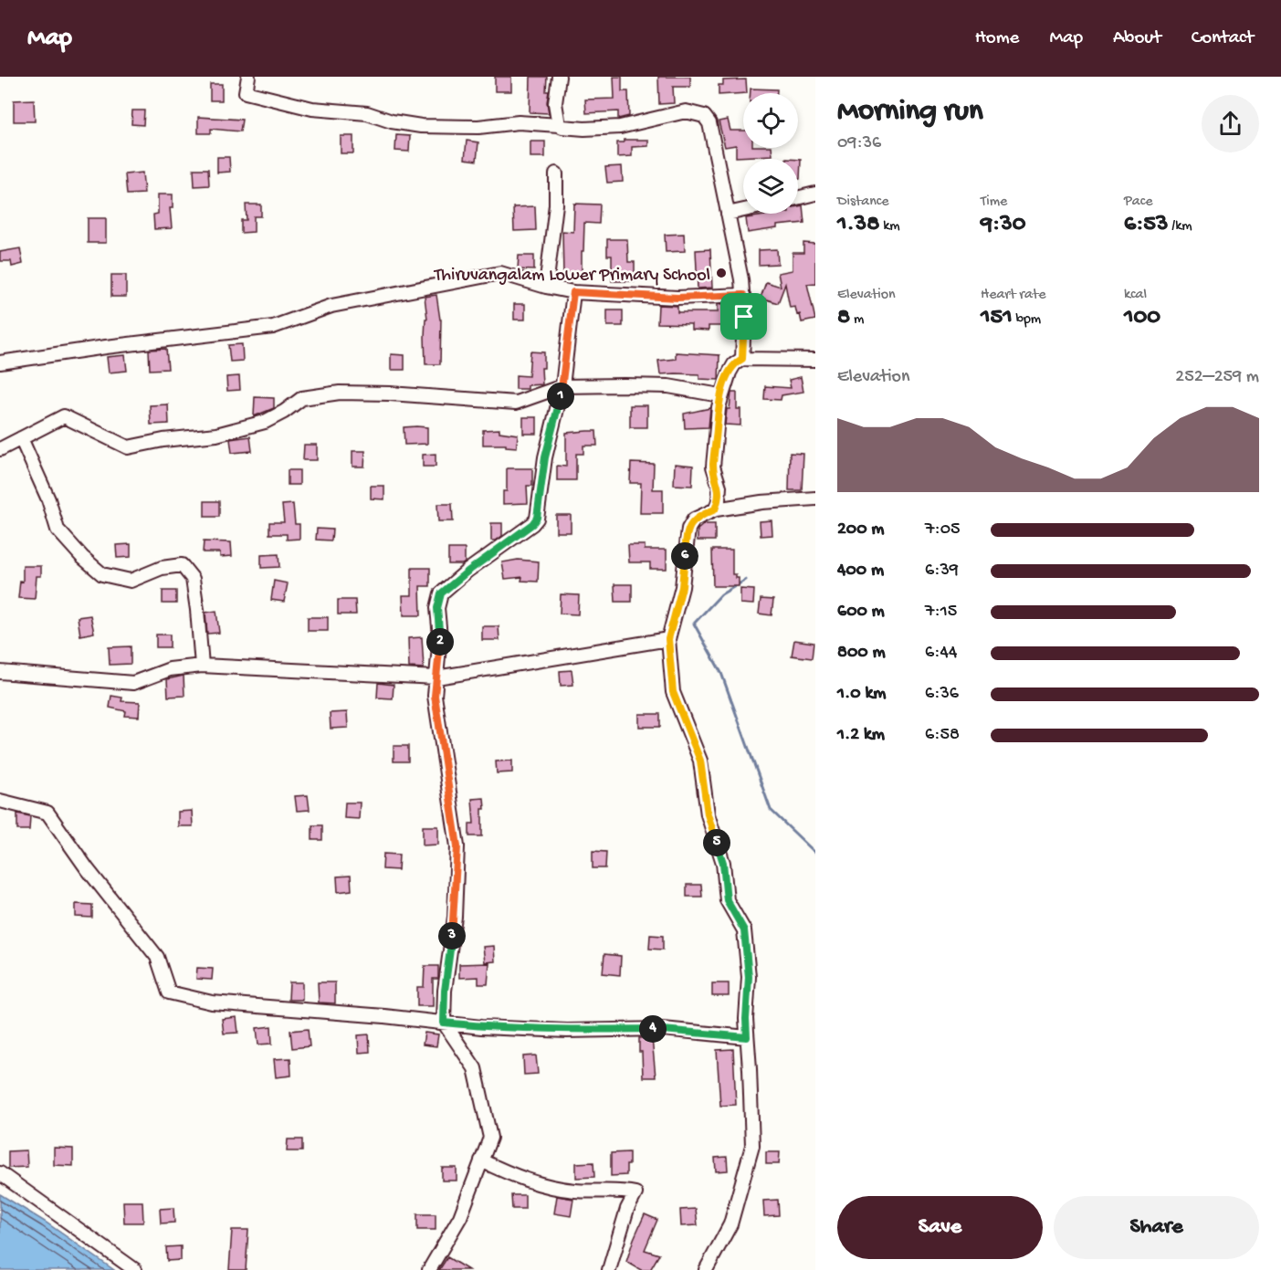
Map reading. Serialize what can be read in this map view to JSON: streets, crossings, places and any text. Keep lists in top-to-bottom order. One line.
{"places":["Thiruvangalam Lower Primary School"],"page":{"header":"Map","nav":["Home","Map","About","Contact"],"heading":["Morning run","09:36"],"stats":[["Distance","1.38 km"],["Time","9:30"],["Pace","6:53 /km"],["Elevation","8 m"],["Heart rate","151 bpm"],["kcal","100"]],"chart":["Elevation","252–259 m"],"pins":["1","6","2","5","3","4"],"list":[{"name":"200 m","note":"7:05"},{"name":"400 m","note":"6:39"},{"name":"600 m","note":"7:15"},{"name":"800 m","note":"6:44"},{"name":"1.0 km","note":"6:36"},{"name":"1.2 km","note":"6:58"}],"buttons":["Save","Share"]}}
